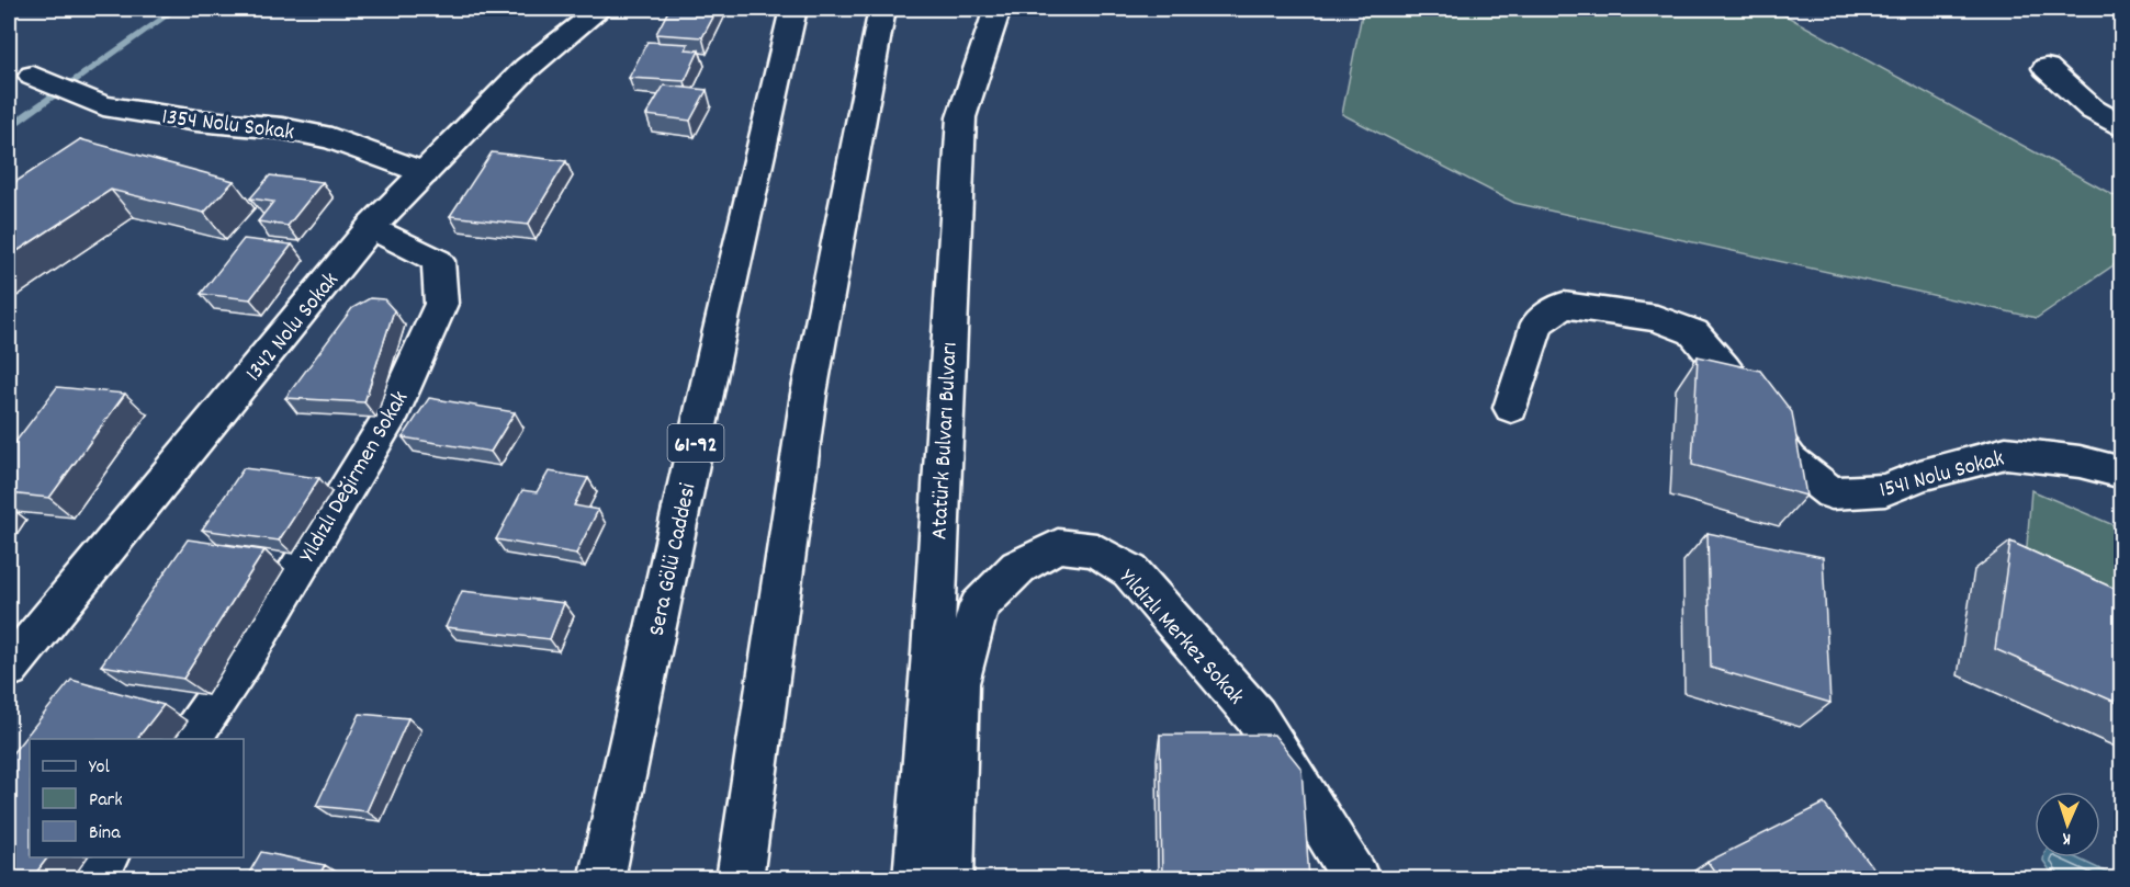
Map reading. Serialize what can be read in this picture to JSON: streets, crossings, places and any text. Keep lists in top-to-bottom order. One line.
{"streets":{"street":["1354 Nolu Sokak","1342 Nolu Sokak","Atatürk Bulvarı Bulvarı","61-92","1541 Nolu Sokak","Yıldızlı Değirmen Sokak","Sera Gölü Caddesi","Yıldızlı Merkez Sokak"]},"crossings":[["1354 Nolu Sokak","1342 Nolu Sokak"],["1342 Nolu Sokak","Yıldızlı Değirmen Sokak"]],"legend":["Yol","Park","Bina"],"north":"bottom"}
